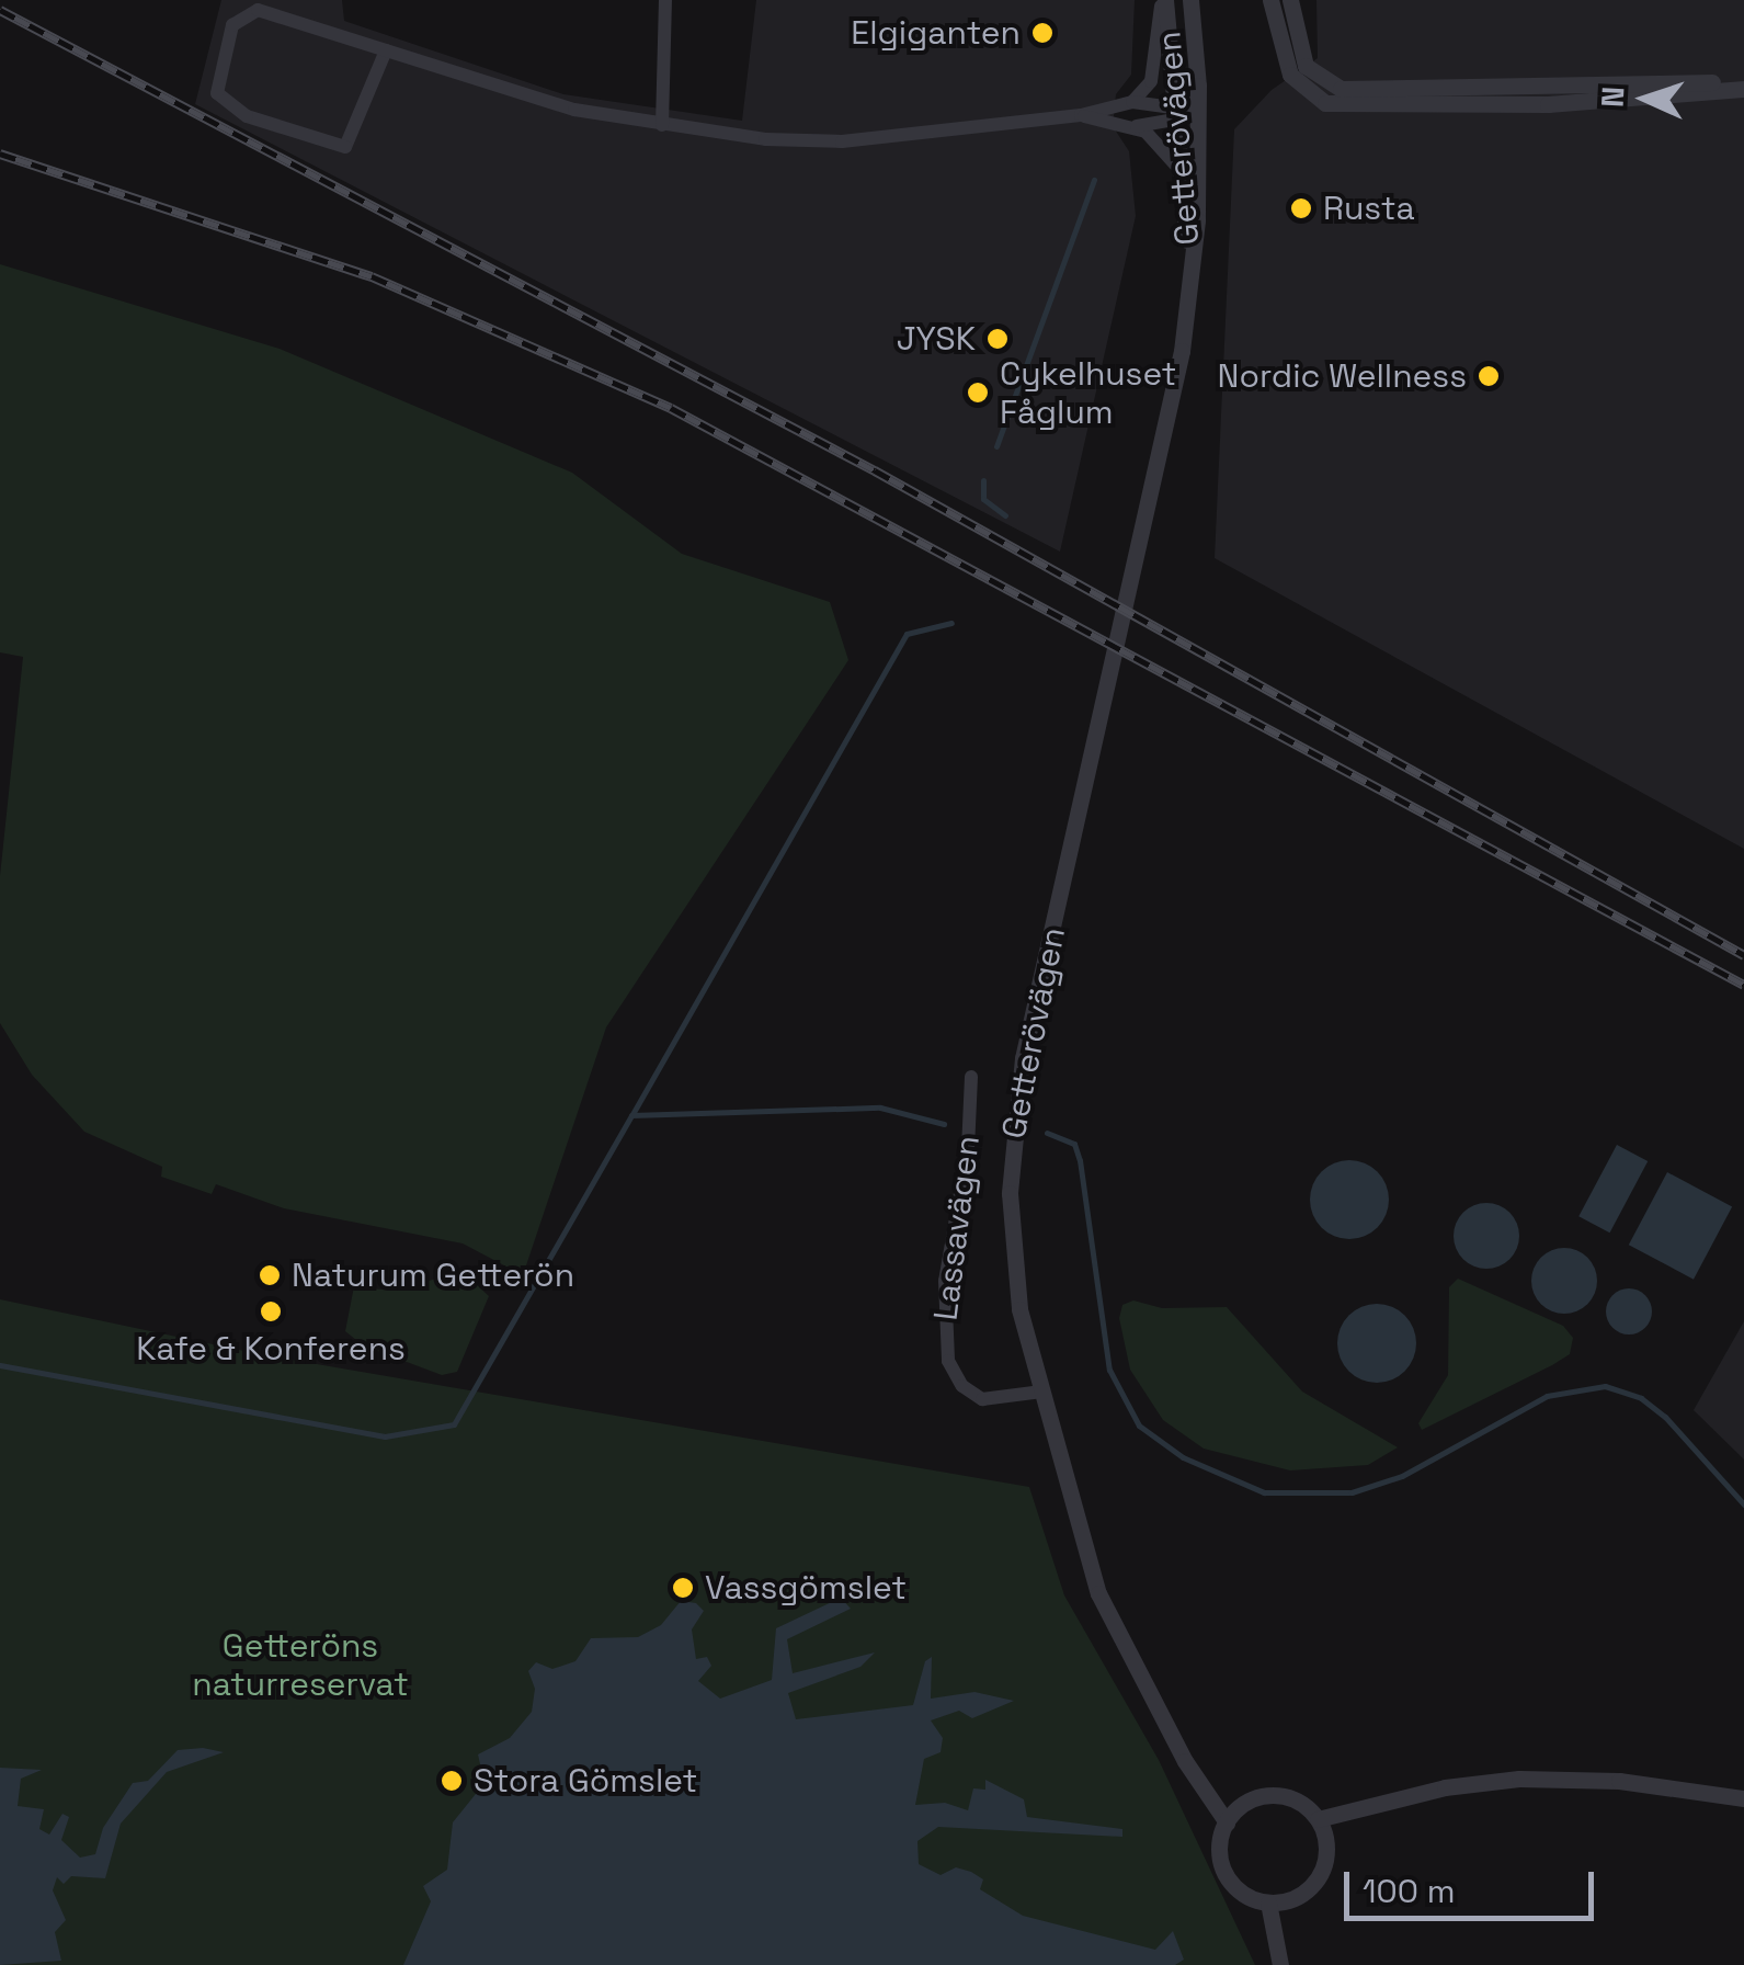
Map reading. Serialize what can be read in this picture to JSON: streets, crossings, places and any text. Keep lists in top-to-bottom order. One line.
{"streets":{"street":["Getterövägen","Lassavägen"]},"crossings":[["Getterövägen","Lassavägen"]],"parks":["Getteröns naturreservat"],"places":["Elgiganten","Rusta","JYSK","Nordic Wellness","Cykelhuset Fåglum","Naturum Getterön","Kafe & Konferens","Vassgömslet","Stora Gömslet"],"scale_bar":"100 m","north":"left"}
